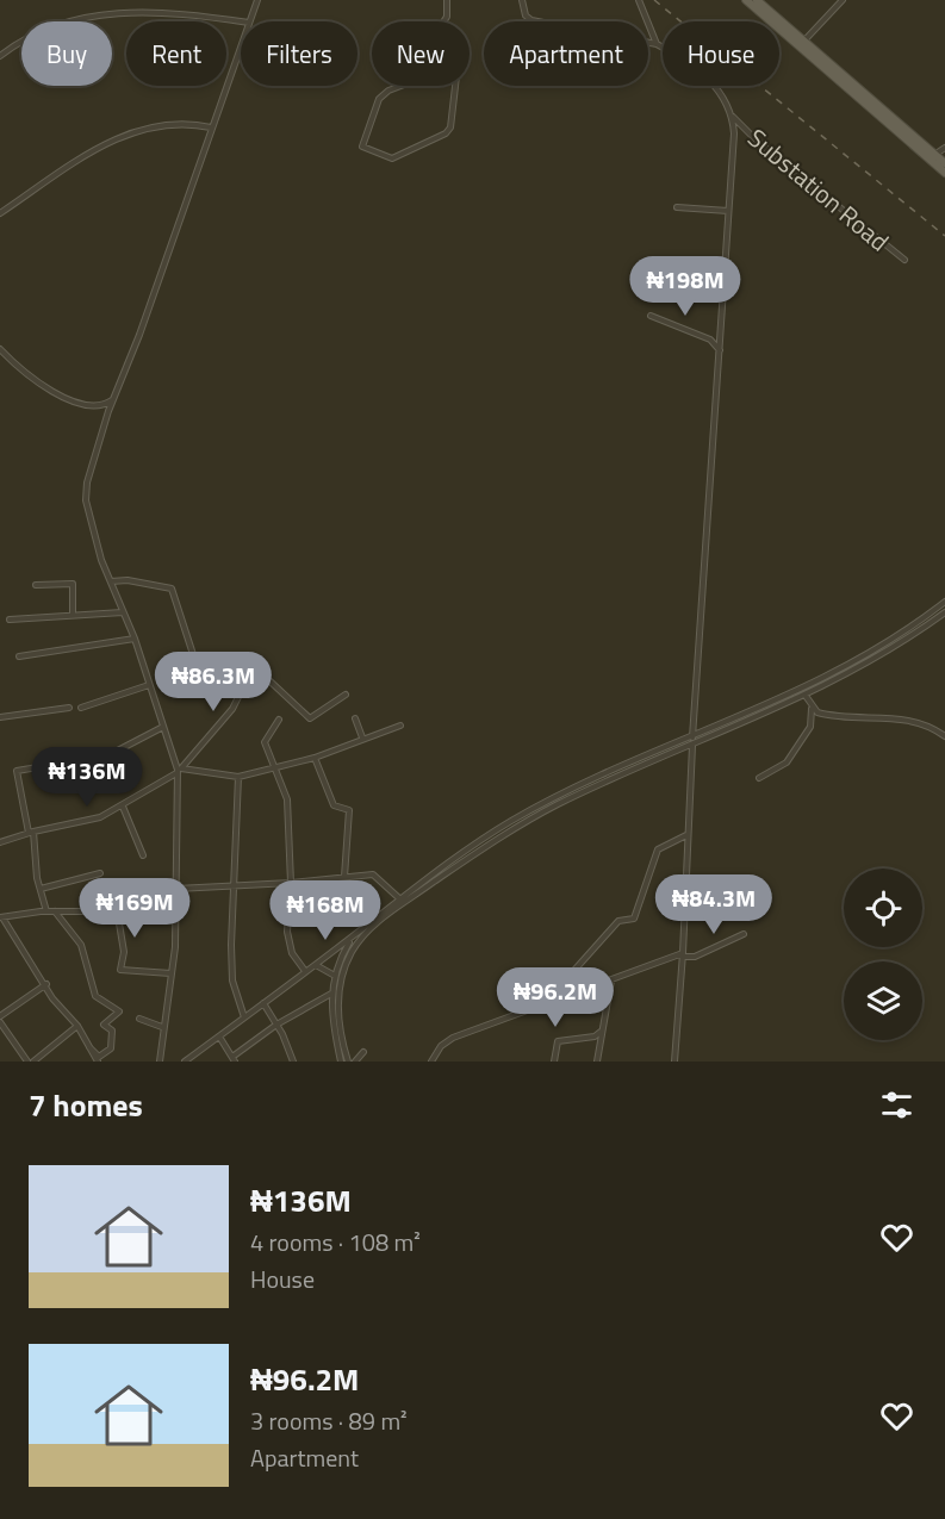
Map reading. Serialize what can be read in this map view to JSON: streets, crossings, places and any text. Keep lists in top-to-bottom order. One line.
{"streets":{"street":["Substation Road"]},"page":{"chip":["Buy","Rent","Filters","New","Apartment","House"],"price":["₦198M","₦86.3M","₦136M","₦84.3M","₦169M","₦168M","₦96.2M"],"heading":"7 homes","list":[{"name":"₦136M","note":"4 rooms · 108 m² · House"},{"name":"₦96.2M","note":"3 rooms · 89 m² · Apartment"}]}}
